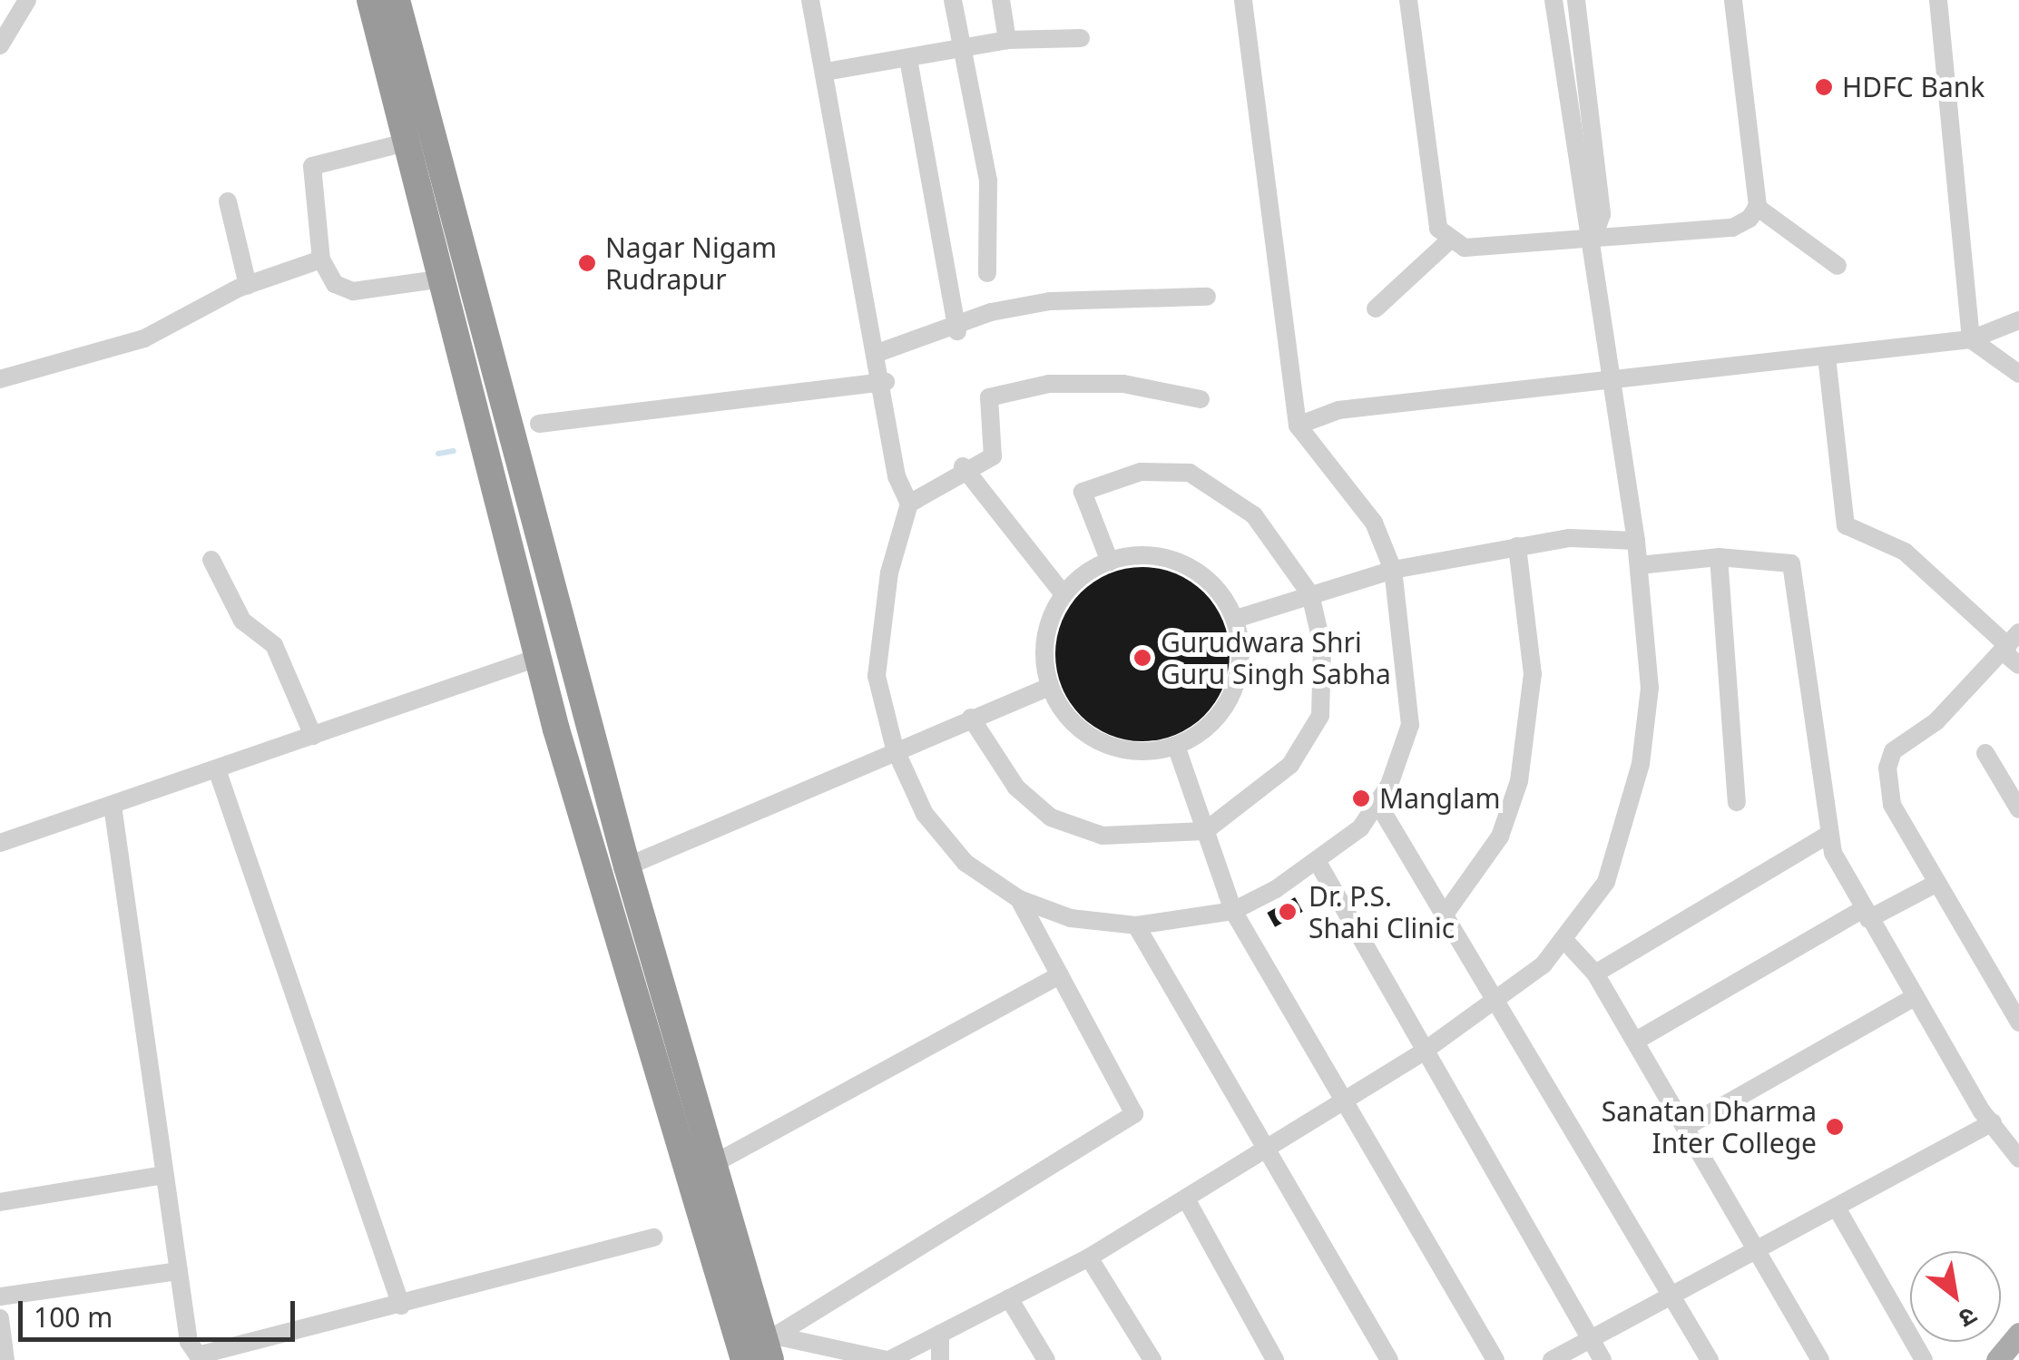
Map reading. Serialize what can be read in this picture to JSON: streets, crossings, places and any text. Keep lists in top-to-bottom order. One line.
{"places":["HDFC Bank","Nagar Nigam Rudrapur","Gurudwara Shri Guru Singh Sabha","Manglam","Dr. P.S. Shahi Clinic","Sanatan Dharma Inter College"],"scale_bar":"100 m","north":"bottom right"}
